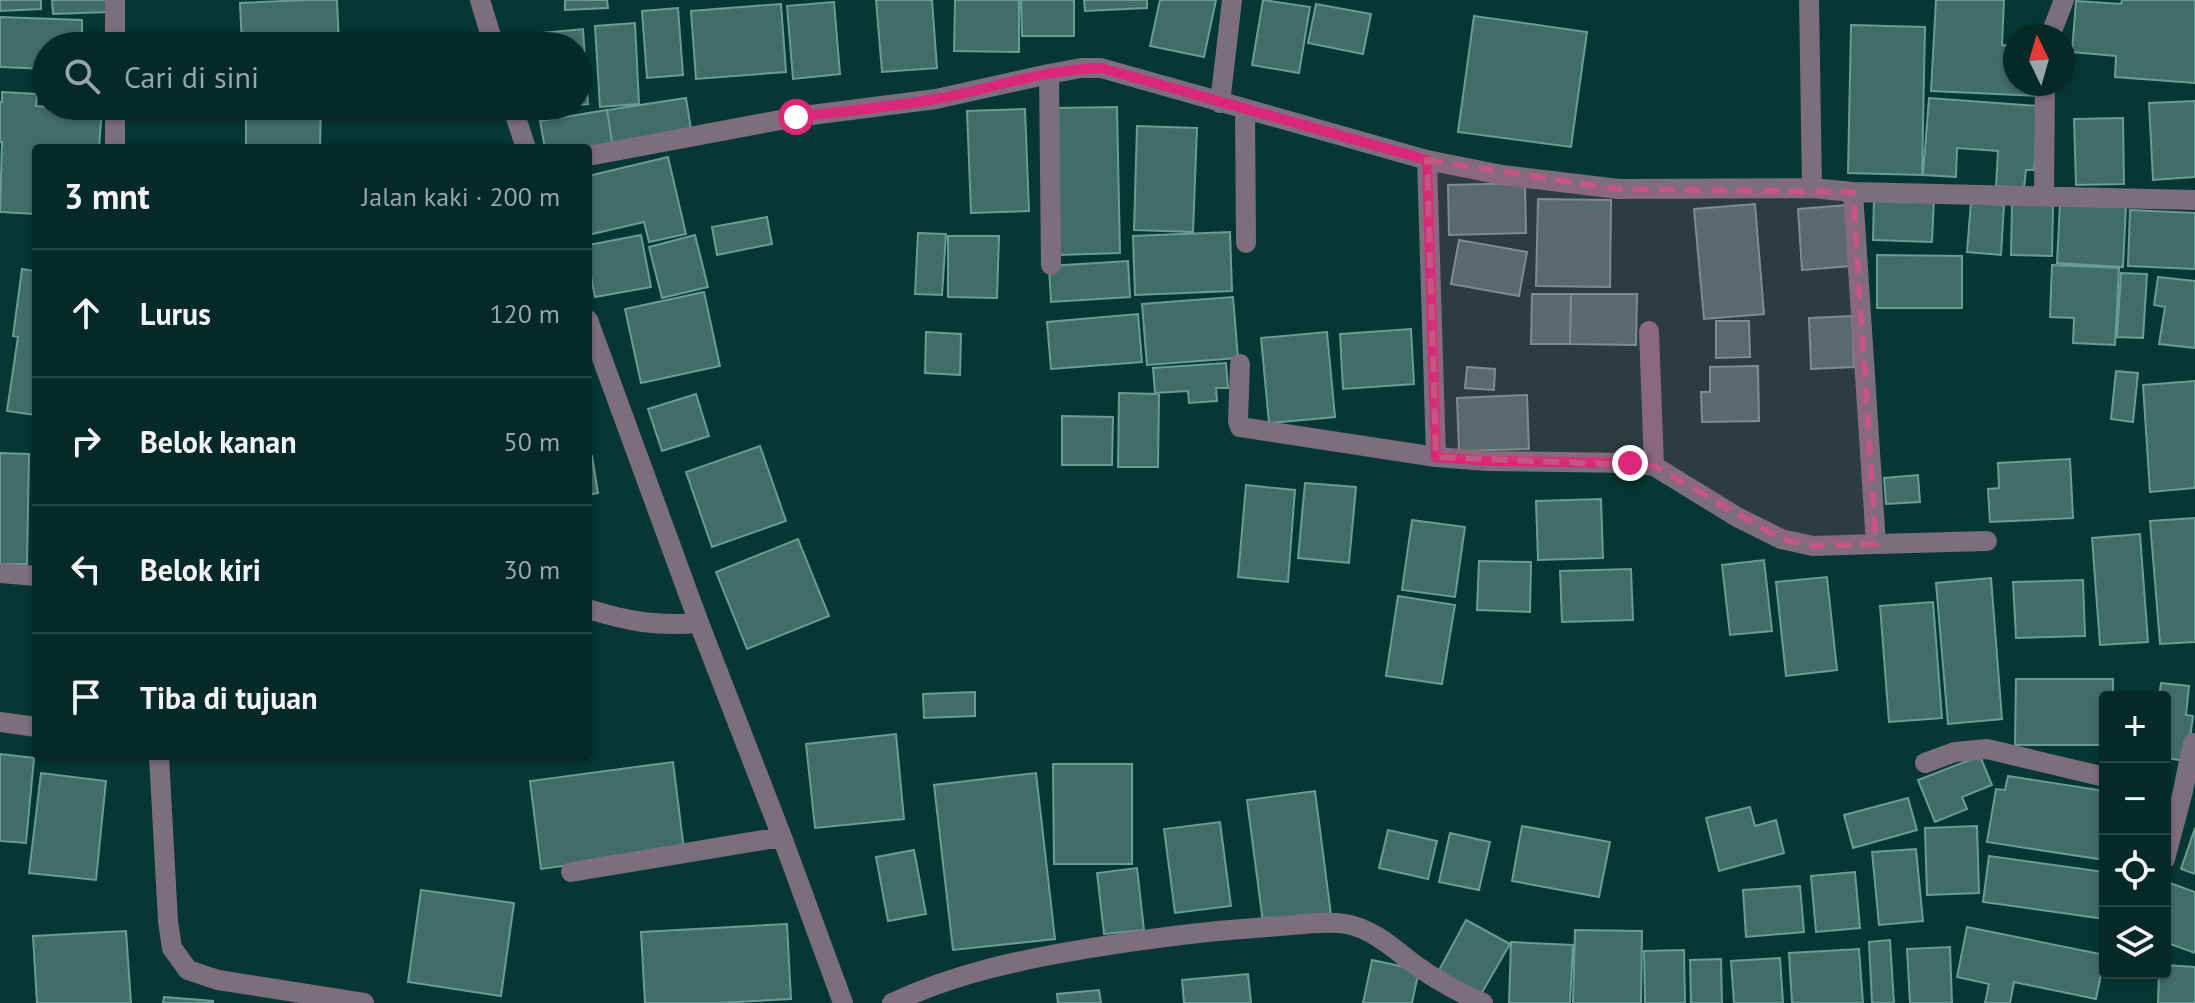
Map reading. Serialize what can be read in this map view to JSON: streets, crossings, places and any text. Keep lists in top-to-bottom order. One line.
{"north":"top","page":{"search":"Cari di sini","heading":["3 mnt","Jalan kaki · 200 m"],"list":[["Lurus","120 m"],["Belok kanan","50 m"],["Belok kiri","30 m"],"Tiba di tujuan"],"map_buttons":["+","−"]}}
